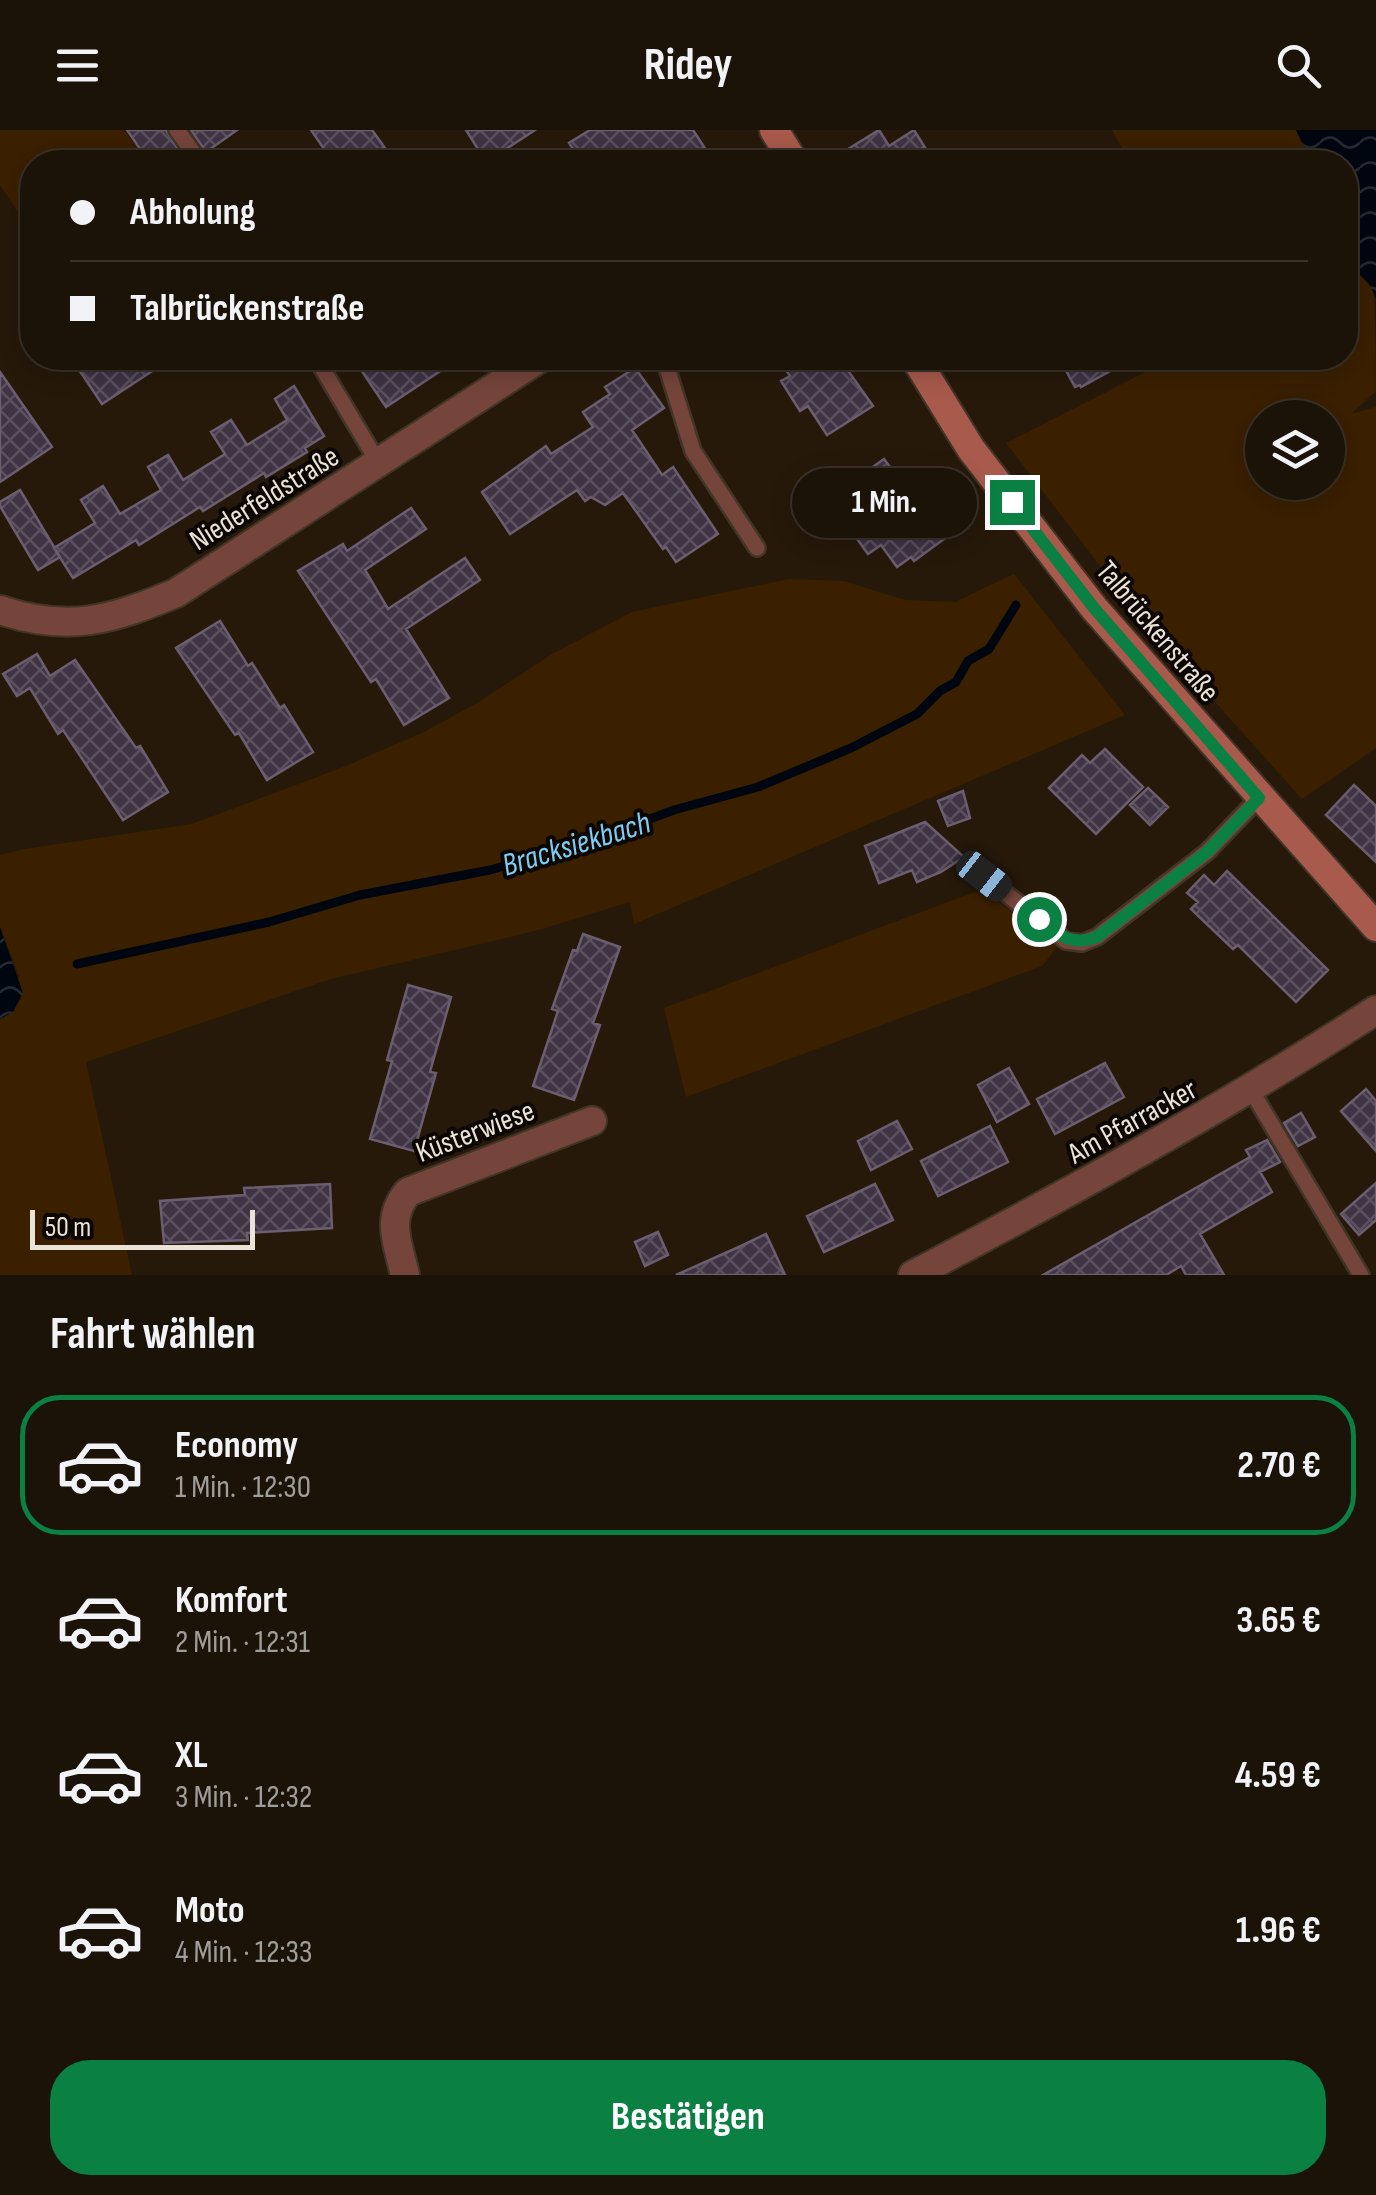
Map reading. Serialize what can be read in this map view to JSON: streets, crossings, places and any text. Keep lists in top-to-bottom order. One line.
{"streets":{"main road":["Talbrückenstraße"],"street":["Niederfeldstraße","Am Pfarracker","Küsterwiese"]},"water":["Bracksiekbach"],"scale_bar":"50 m","page":{"header":"Ridey","banner":["Abholung","Talbrückenstraße"],"bubble":"1 Min.","scale":"50 m","heading":"Fahrt wählen","list":[{"name":"Economy","note":"1 Min. · 12:30","value":"2.70 €"},{"name":"Komfort","note":"2 Min. · 12:31","value":"3.65 €"},{"name":"XL","note":"3 Min. · 12:32","value":"4.59 €"},{"name":"Moto","note":"4 Min. · 12:33","value":"1.96 €"}],"buttons":"Bestätigen"}}
